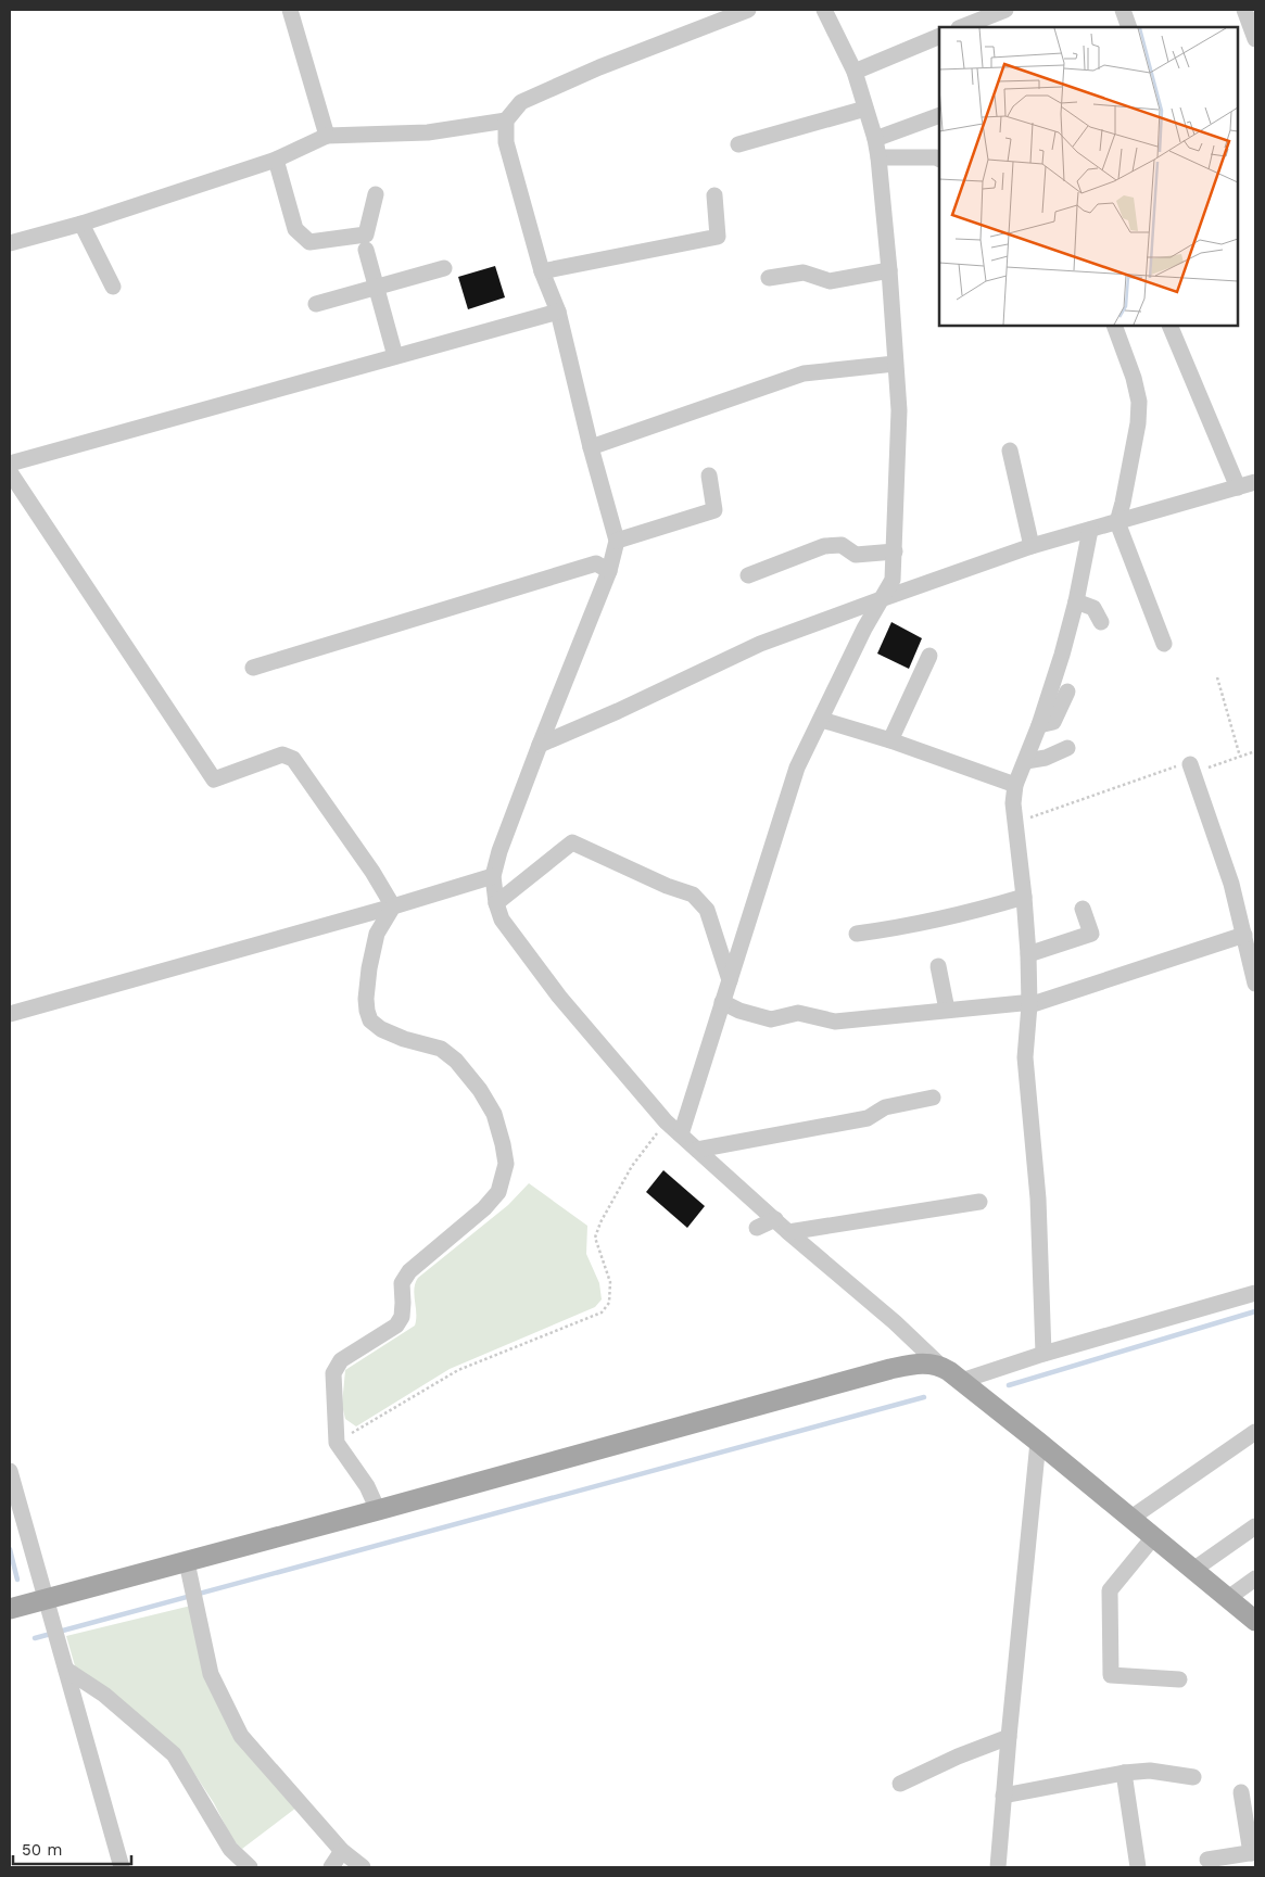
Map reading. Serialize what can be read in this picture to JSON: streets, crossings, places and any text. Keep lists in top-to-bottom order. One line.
{"scale_bar":"50 m"}
